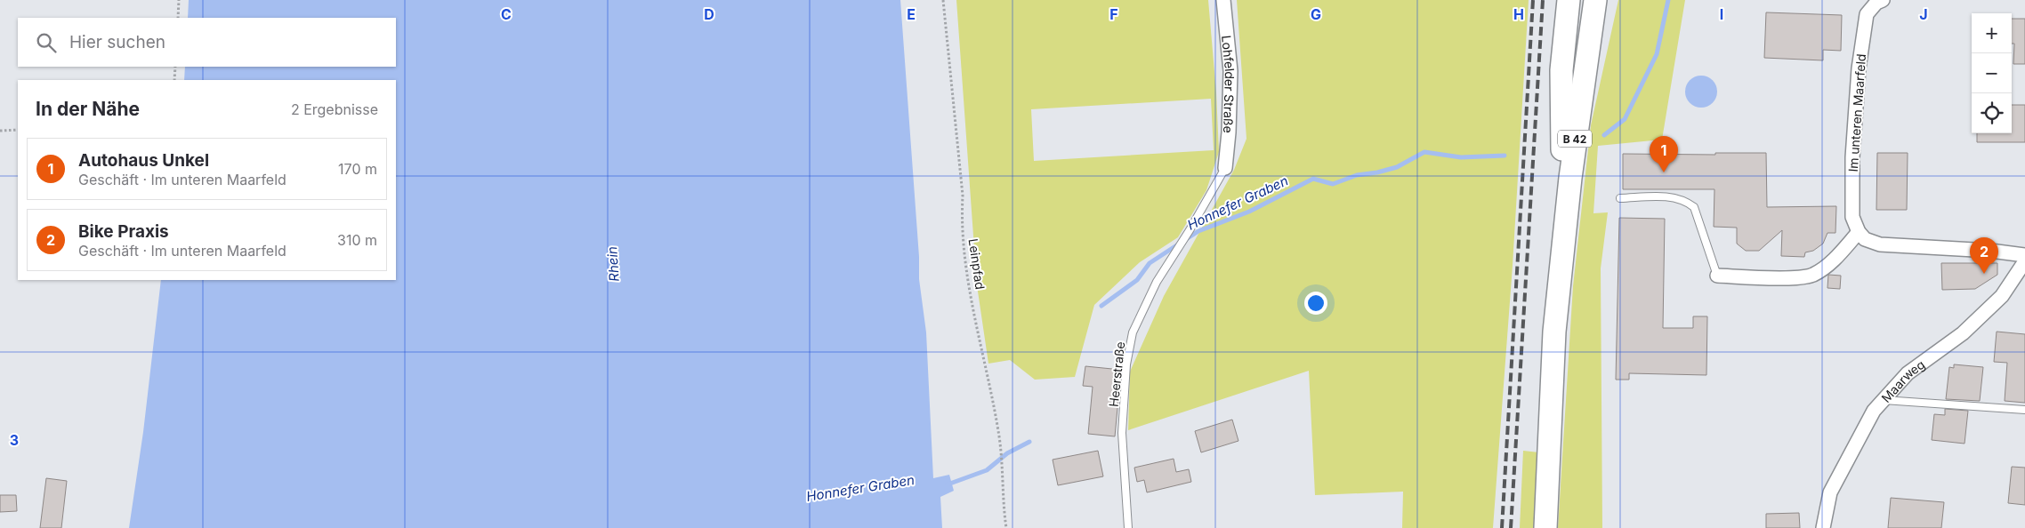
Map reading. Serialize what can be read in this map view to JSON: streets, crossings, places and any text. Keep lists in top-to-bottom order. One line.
{"streets":{"main road":["B 42"],"street":["Lohfelder Straße","Im unteren Maarfeld","Maarweg"],"lane":["Heerstraße"],"path":["Leinpfad"]},"crossings":[["Lohfelder Straße","Heerstraße"]],"water":["Honnefer Graben","Rhein"],"page":{"map_buttons":["+","−"],"search":"Hier suchen","heading":["In der Nähe","2 Ergebnisse"],"pins":["1","2"],"list":[{"mark":"1","name":"Autohaus Unkel","note":"Geschäft · Im unteren Maarfeld","value":"170 m"},{"mark":"2","name":"Bike Praxis","note":"Geschäft · Im unteren Maarfeld","value":"310 m"}]},"grid":{"columns":["C","D","E","F","G","H","I","J"],"rows":["3"]}}
